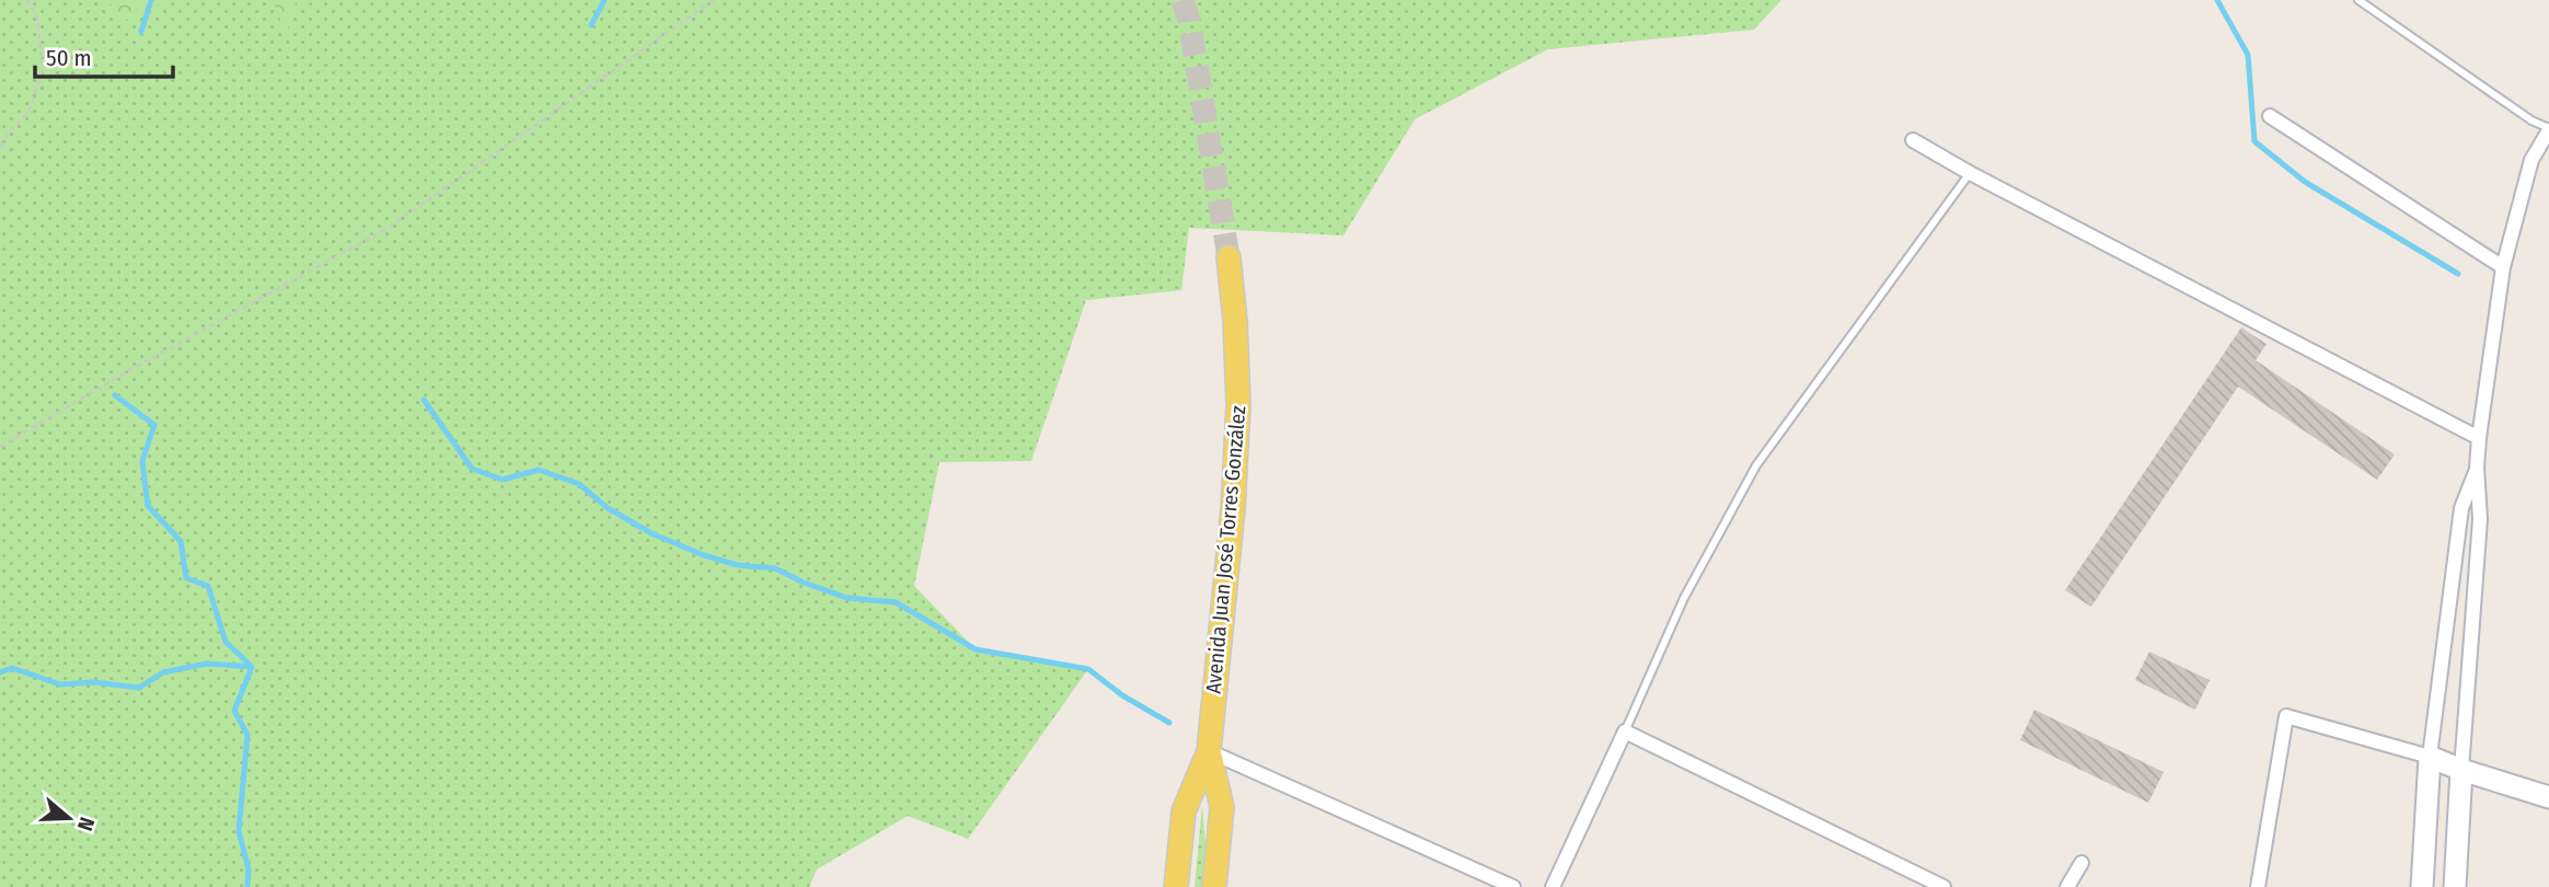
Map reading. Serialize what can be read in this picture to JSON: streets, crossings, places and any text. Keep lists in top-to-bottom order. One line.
{"streets":{"main road":["Avenida Juan José Torres González"]},"scale_bar":"50 m","north":"right"}
